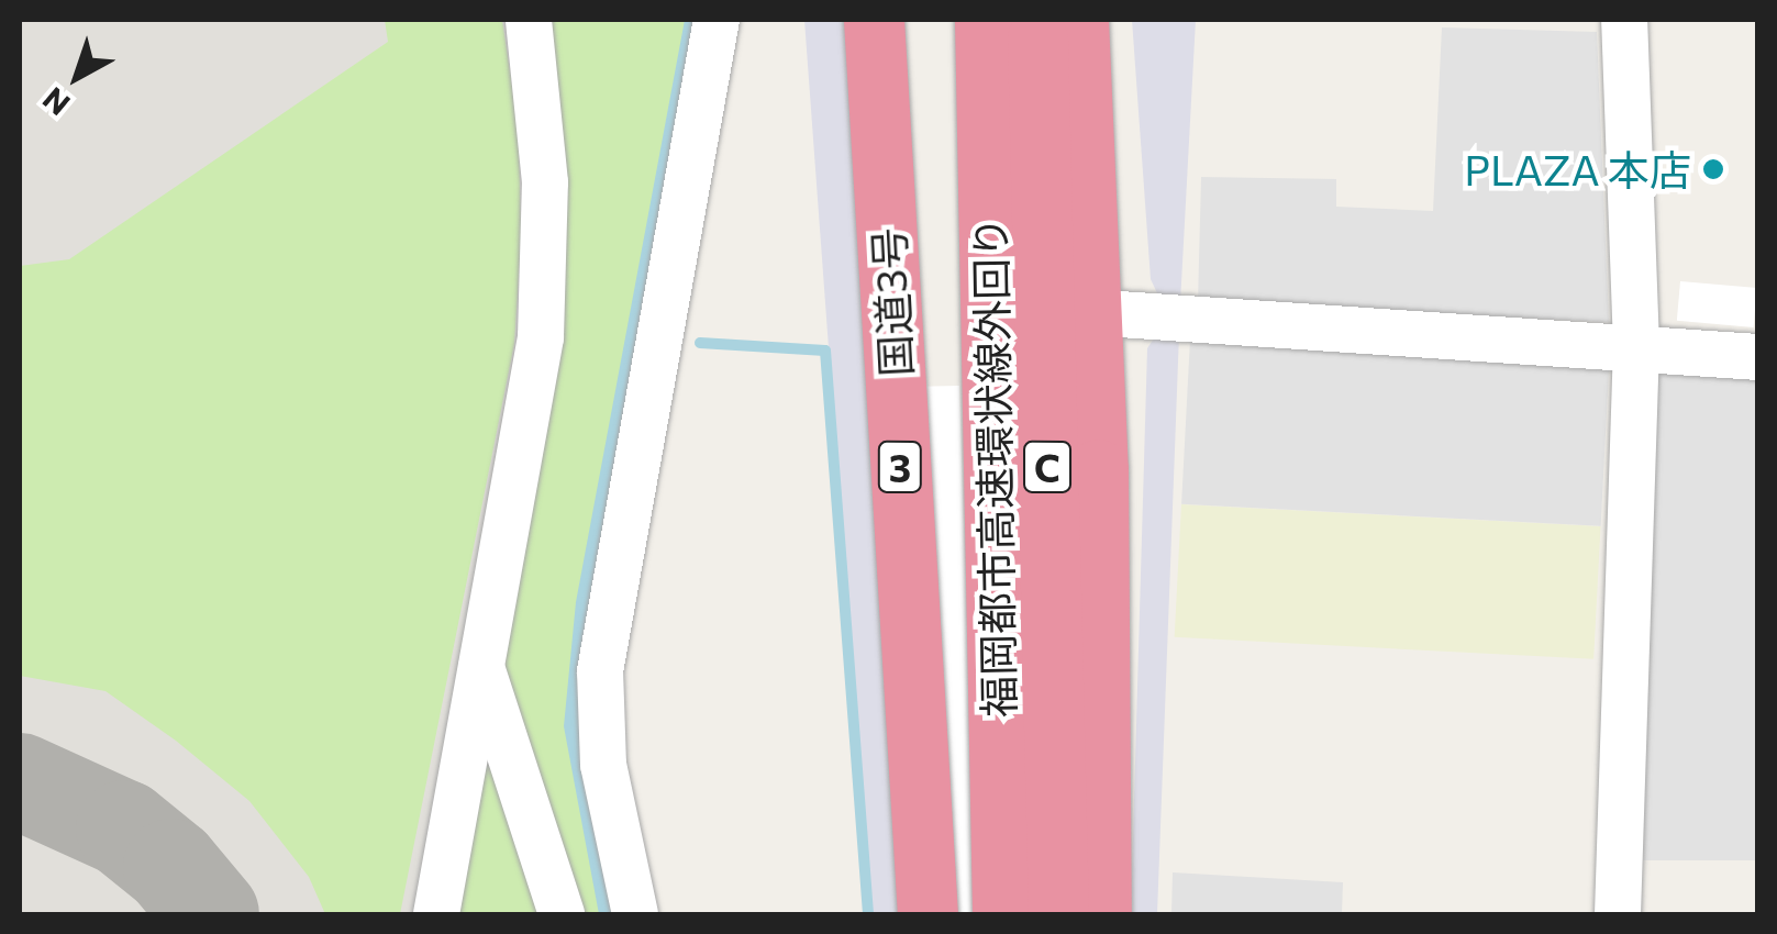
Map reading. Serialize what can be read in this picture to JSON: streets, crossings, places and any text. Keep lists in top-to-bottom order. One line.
{"streets":{"highway":["国道3号","3","福岡都市高速環状線外回り","C"]},"places":["PLAZA 本店"],"north":"bottom left"}
